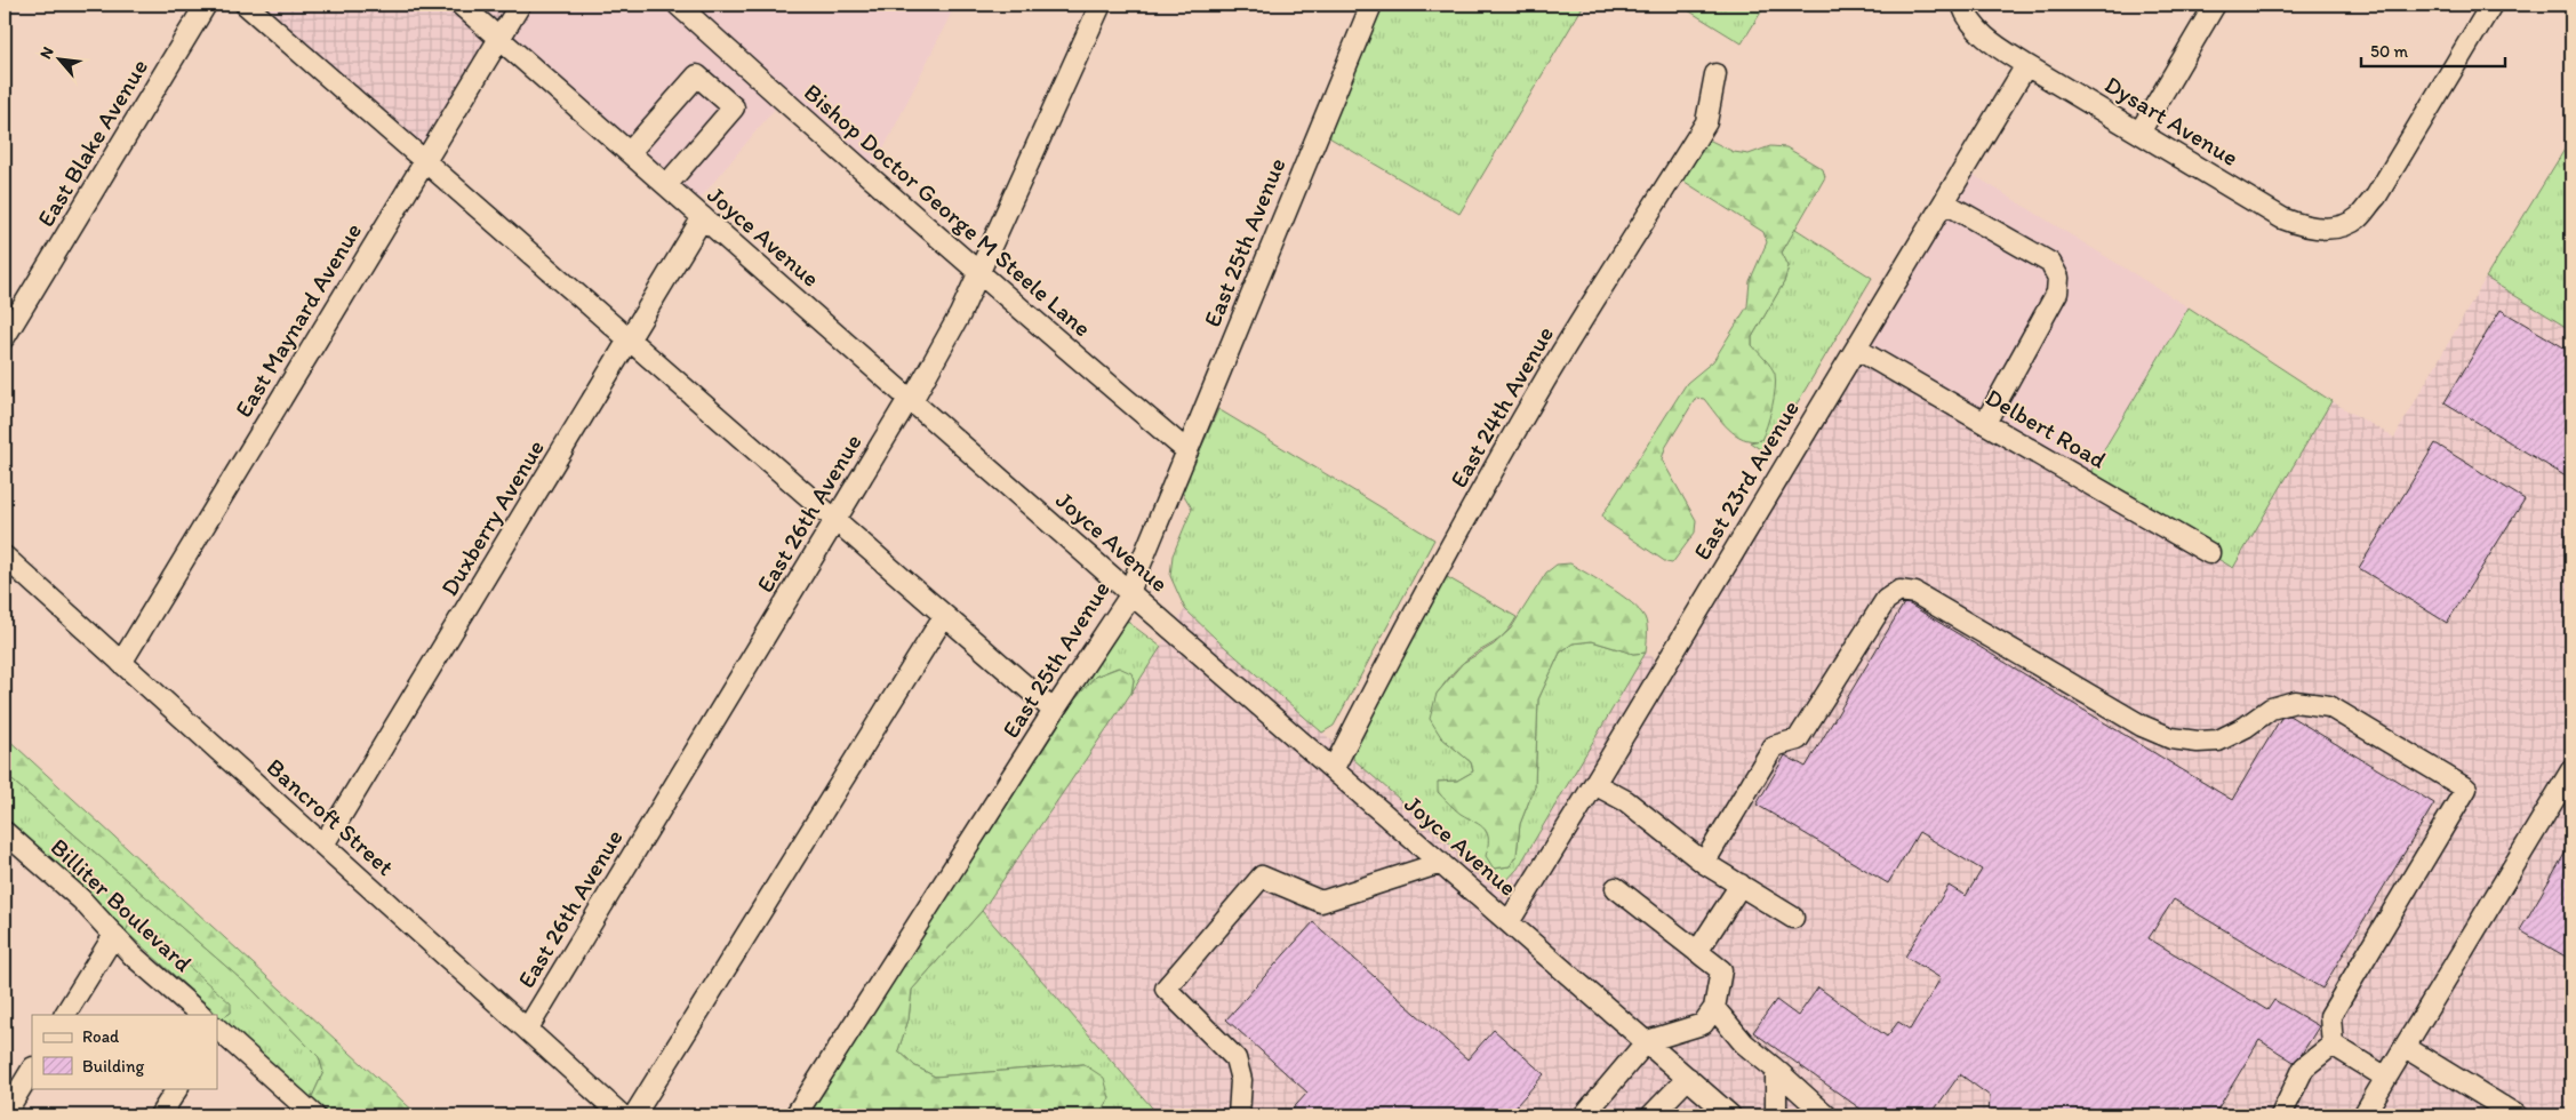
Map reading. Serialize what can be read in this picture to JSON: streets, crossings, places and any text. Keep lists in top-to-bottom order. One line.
{"streets":{"street":["Dysart Avenue","East Blake Avenue","Bishop Doctor George M Steele Lane","Joyce Avenue","East 25th Avenue","East Maynard Avenue","East 24th Avenue","Delbert Road","East 23rd Avenue","East 26th Avenue","Duxberry Avenue","Bancroft Street","Billiter Boulevard"]},"crossings":[["Dysart Avenue","East 23rd Avenue"],["Bishop Doctor George M Steele Lane","East 25th Avenue"],["Bishop Doctor George M Steele Lane","East 26th Avenue"],["Joyce Avenue","East 25th Avenue"],["Joyce Avenue","East Maynard Avenue"],["Joyce Avenue","East 24th Avenue"],["Joyce Avenue","East 23rd Avenue"],["Joyce Avenue","East 26th Avenue"],["Joyce Avenue","Duxberry Avenue"],["East Maynard Avenue","Bancroft Street"],["Delbert Road","East 23rd Avenue"],["East 26th Avenue","Bancroft Street"],["Duxberry Avenue","Bancroft Street"]],"legend":["Road","Building"],"scale_bar":"50 m","north":"top left"}
